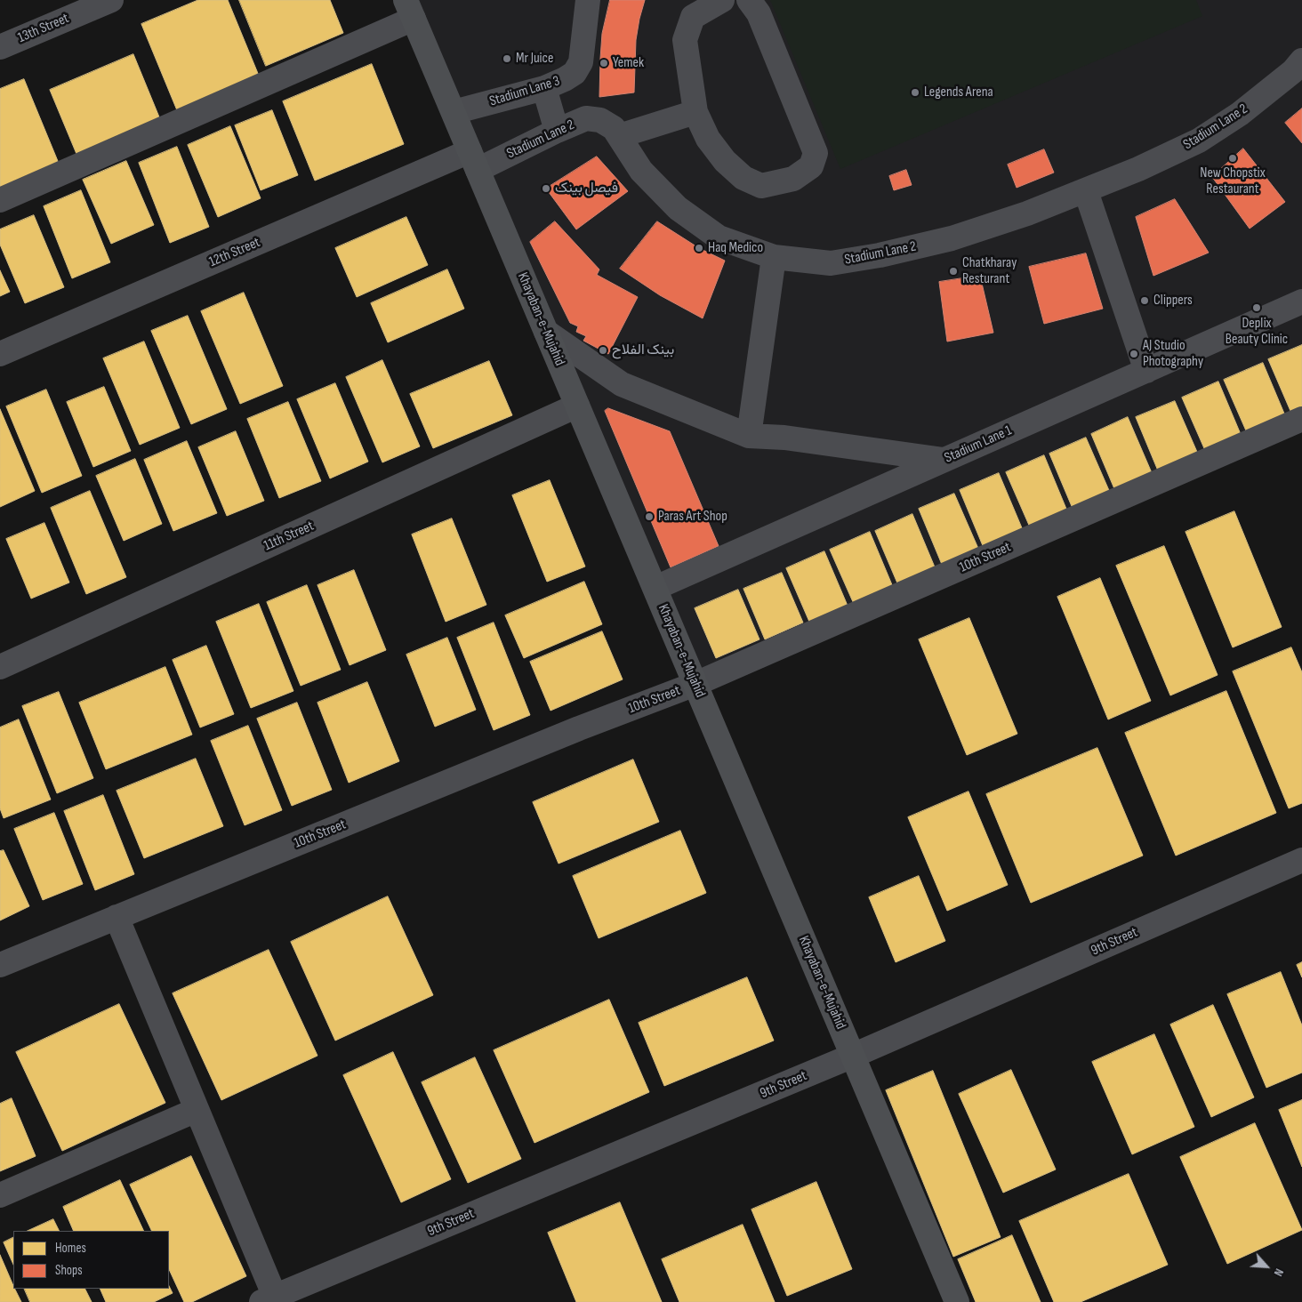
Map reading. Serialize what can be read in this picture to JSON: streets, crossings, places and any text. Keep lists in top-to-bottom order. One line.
{"streets":{"main road":["Khayaban-e-Mujahid"],"street":["13th Street","Stadium Lane 3","Stadium Lane 2","12th Street","Stadium Lane 1","11th Street","10th Street","9th Street"]},"crossings":[["Stadium Lane 3","Khayaban-e-Mujahid"],["Stadium Lane 2","12th Street"],["Stadium Lane 2","Khayaban-e-Mujahid"],["12th Street","Khayaban-e-Mujahid"],["Khayaban-e-Mujahid","Stadium Lane 1"],["Khayaban-e-Mujahid","11th Street"],["Khayaban-e-Mujahid","10th Street"],["Khayaban-e-Mujahid","9th Street"]],"places":["Mr Juice","Yemek","Legends Arena","New Chopstix Restaurant","فیصل بینک","Haq Medico","Chatkharay Resturant","Clippers","Deplix Beauty Clinic","بینک الفلاح","AJ Studio Photography","Paras Art Shop"],"legend":["Homes","Shops"],"north":"bottom right"}
